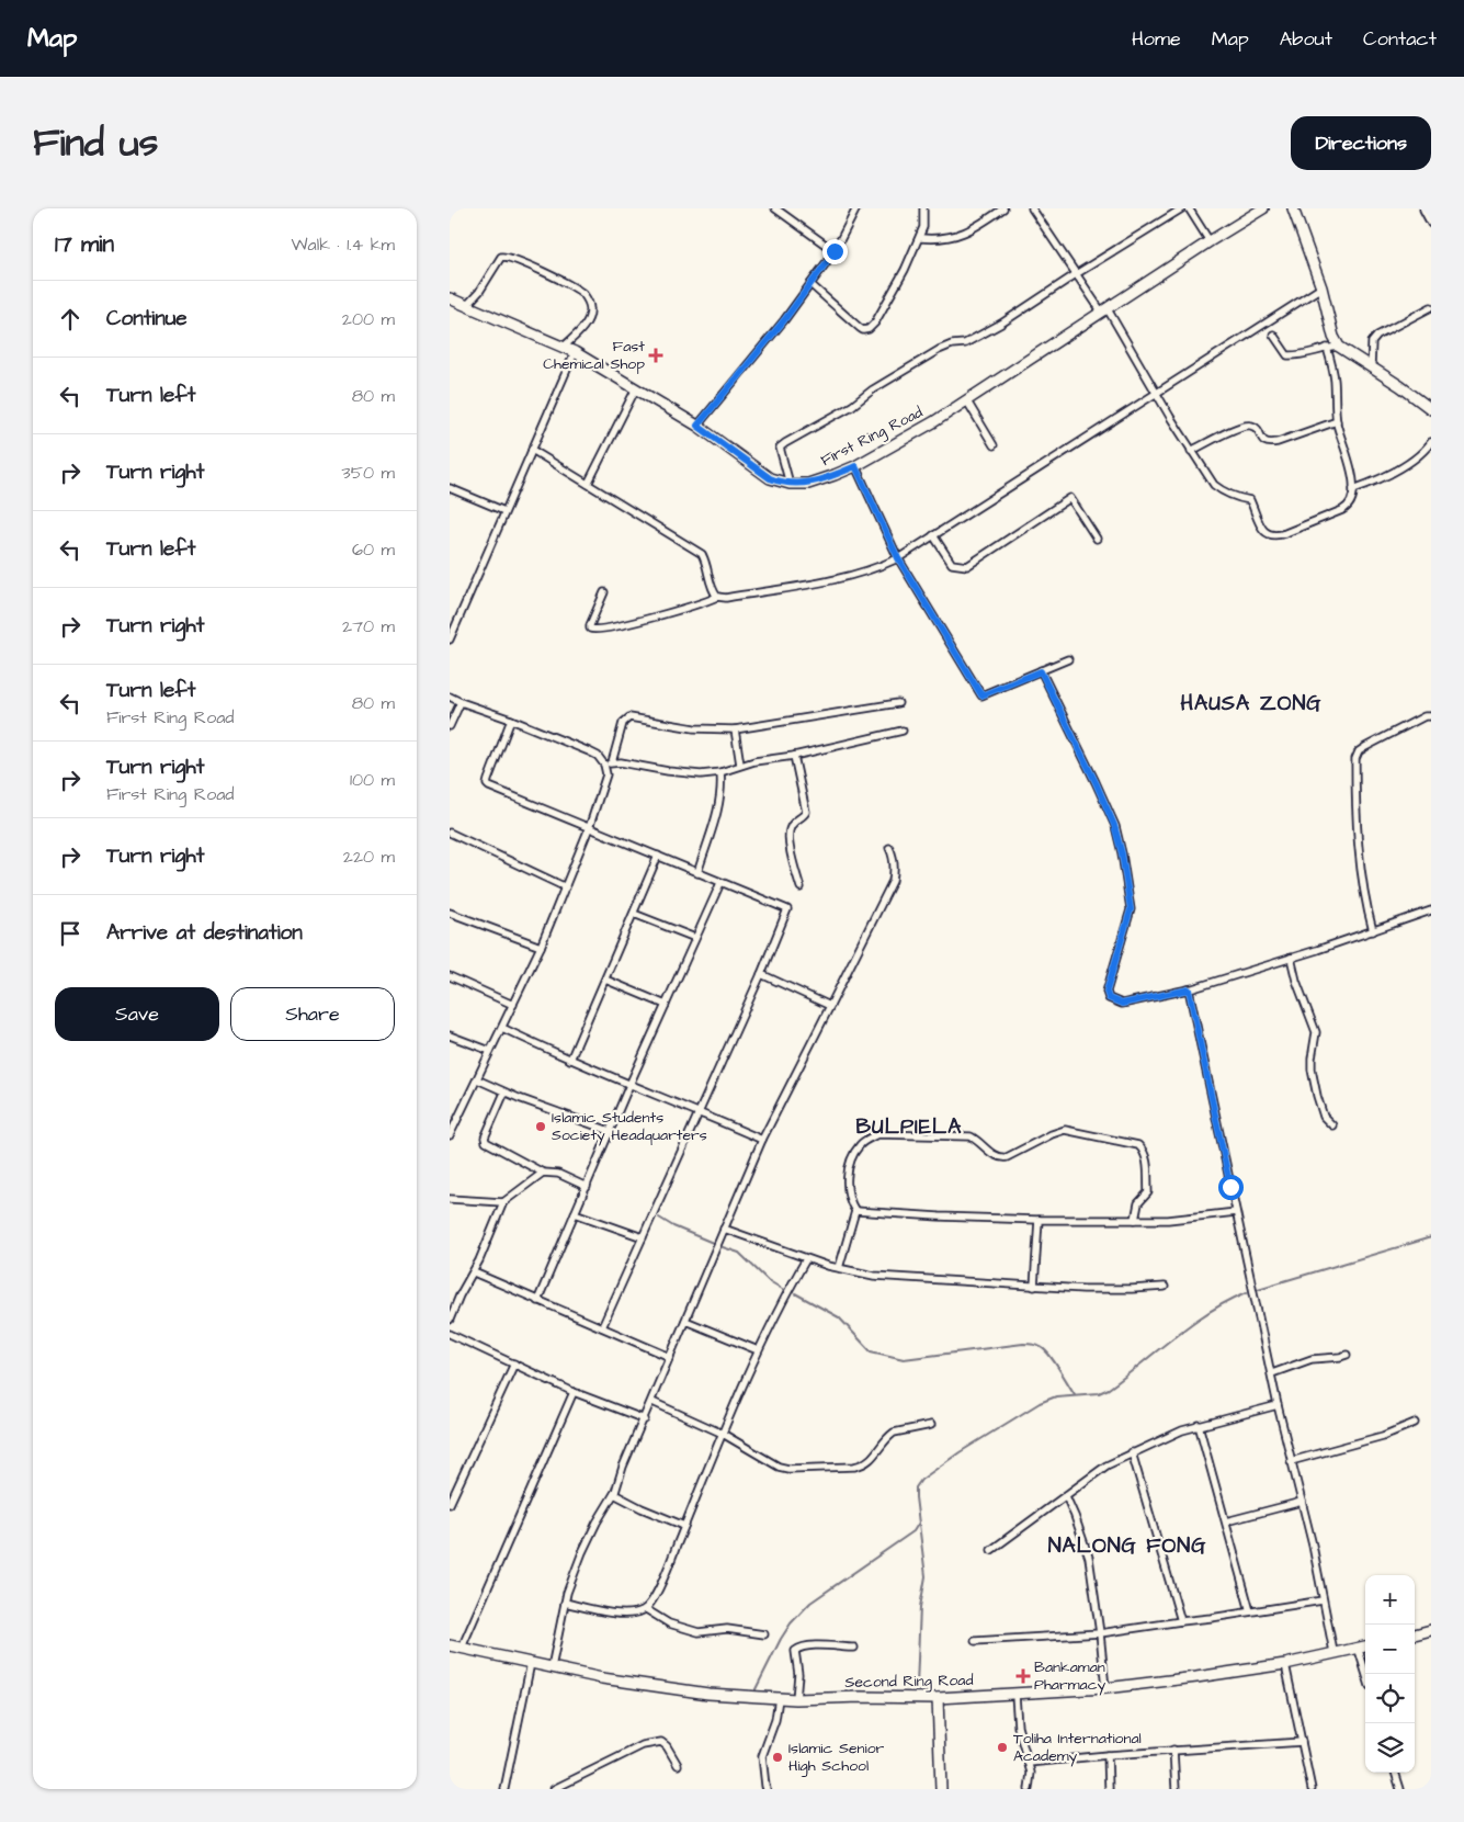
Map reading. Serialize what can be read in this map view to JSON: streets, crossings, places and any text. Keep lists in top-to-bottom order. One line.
{"streets":{"street":["First Ring Road","Second Ring Road"]},"districts":["HAUSA ZONG","BULPIELA","NALONG FONG"],"places":{"health":["Fast Chemical Shop","Bankaman Pharmacy"],"other":["Islamic Students Society Headquarters","Toliha International Academy","Islamic Senior High School"]},"page":{"header":"Map","nav":["Home","Map","About","Contact"],"title":"Find us","buttons":["Directions",["Save","Share"]],"heading":["17 min","Walk · 1.4 km"],"list":[["Continue","200 m"],["Turn left","80 m"],["Turn right","350 m"],["Turn left","60 m"],["Turn right","270 m"],["Turn left","First Ring Road","80 m"],["Turn right","First Ring Road","100 m"],["Turn right","220 m"],"Arrive at destination"],"map_buttons":["+","−"]}}
